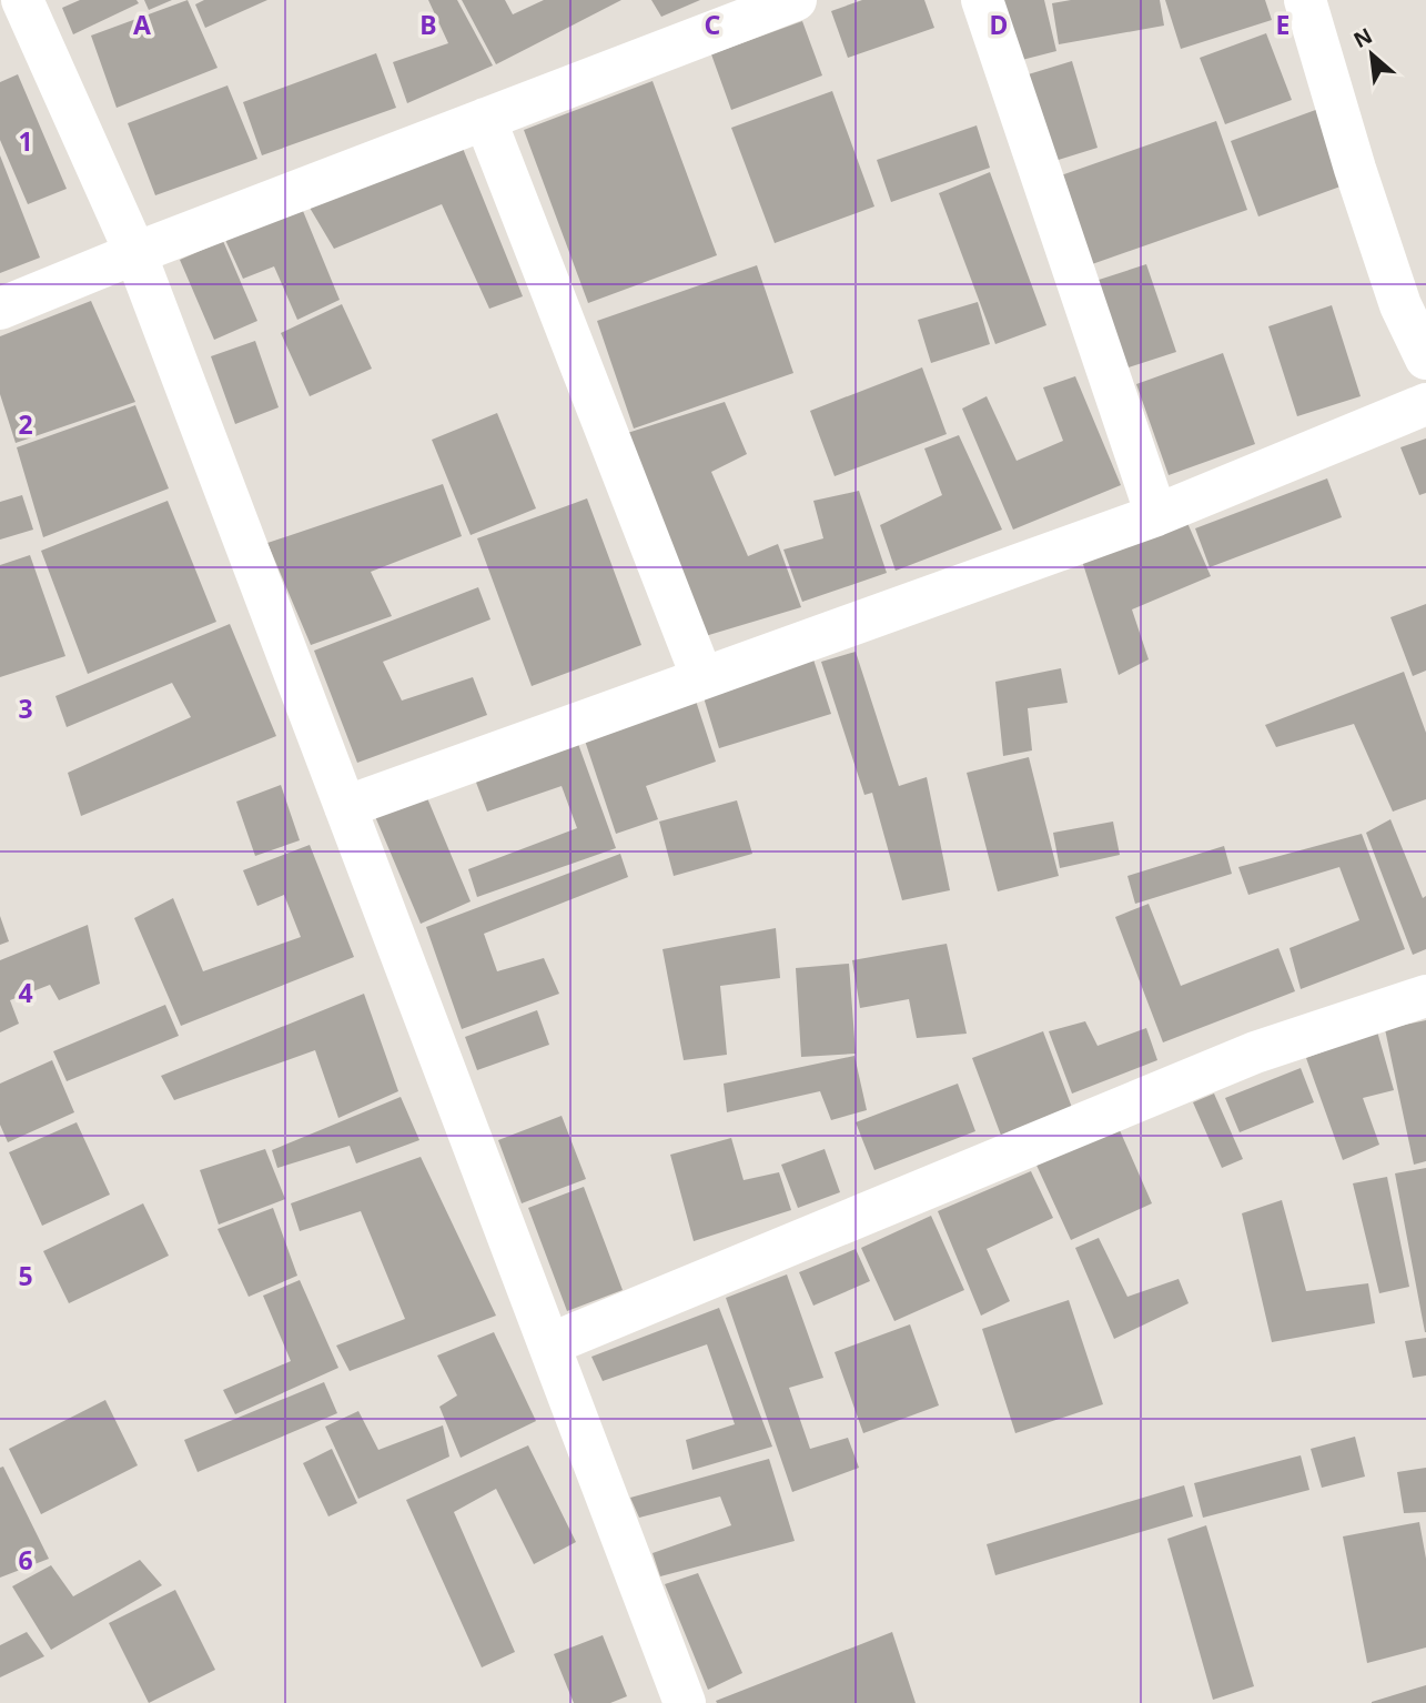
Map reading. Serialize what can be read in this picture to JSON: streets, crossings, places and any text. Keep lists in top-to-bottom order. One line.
{"north":"top left","grid":{"columns":["A","B","C","D","E"],"rows":["1","2","3","4","5","6"]}}
